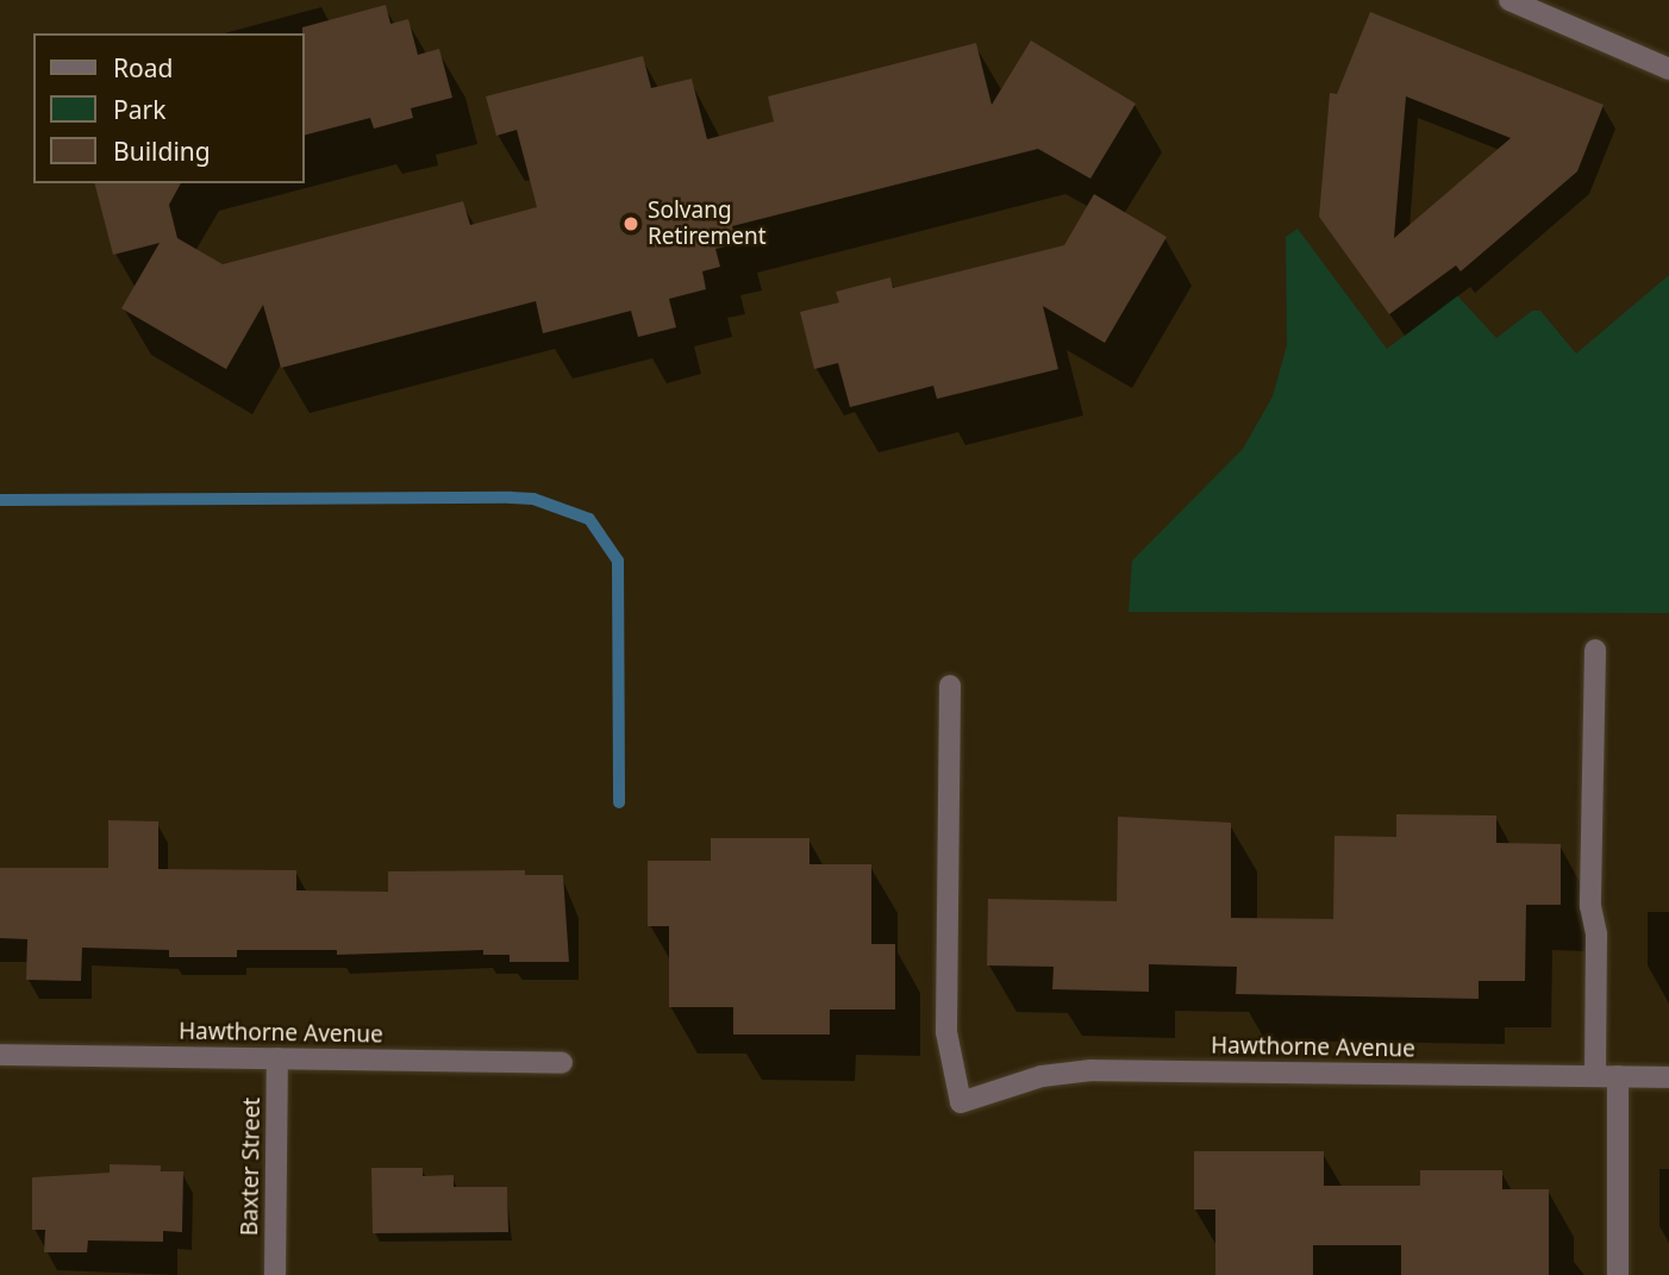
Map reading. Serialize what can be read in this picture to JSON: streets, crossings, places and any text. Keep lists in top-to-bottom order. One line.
{"streets":{"street":["Hawthorne Avenue","Baxter Street"]},"crossings":[["Hawthorne Avenue","Baxter Street"]],"places":["Solvang Retirement"],"legend":["Road","Park","Building"]}
